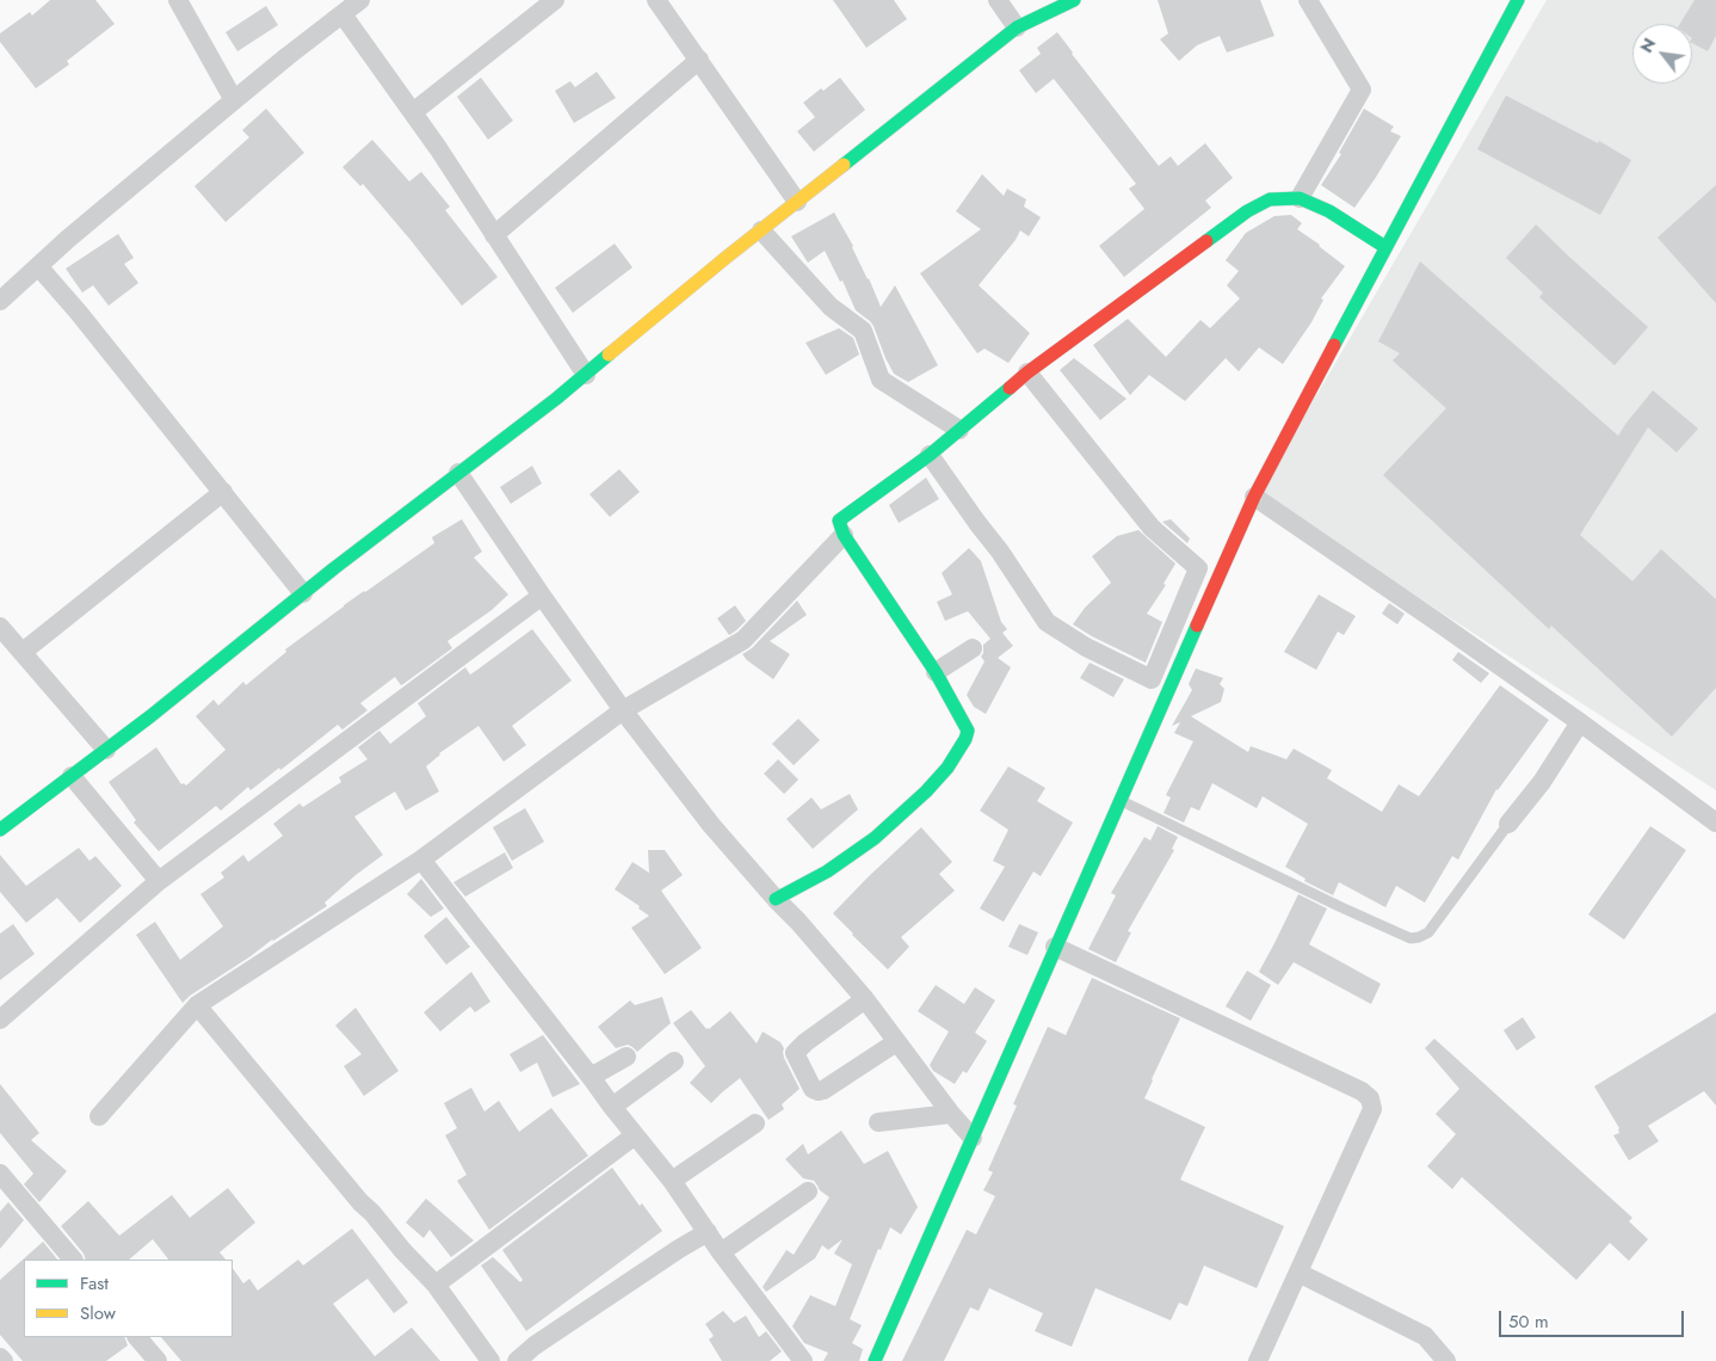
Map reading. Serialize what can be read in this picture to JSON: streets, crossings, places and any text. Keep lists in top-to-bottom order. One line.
{"legend":["Fast","Slow"],"scale_bar":"50 m","north":"top left"}
